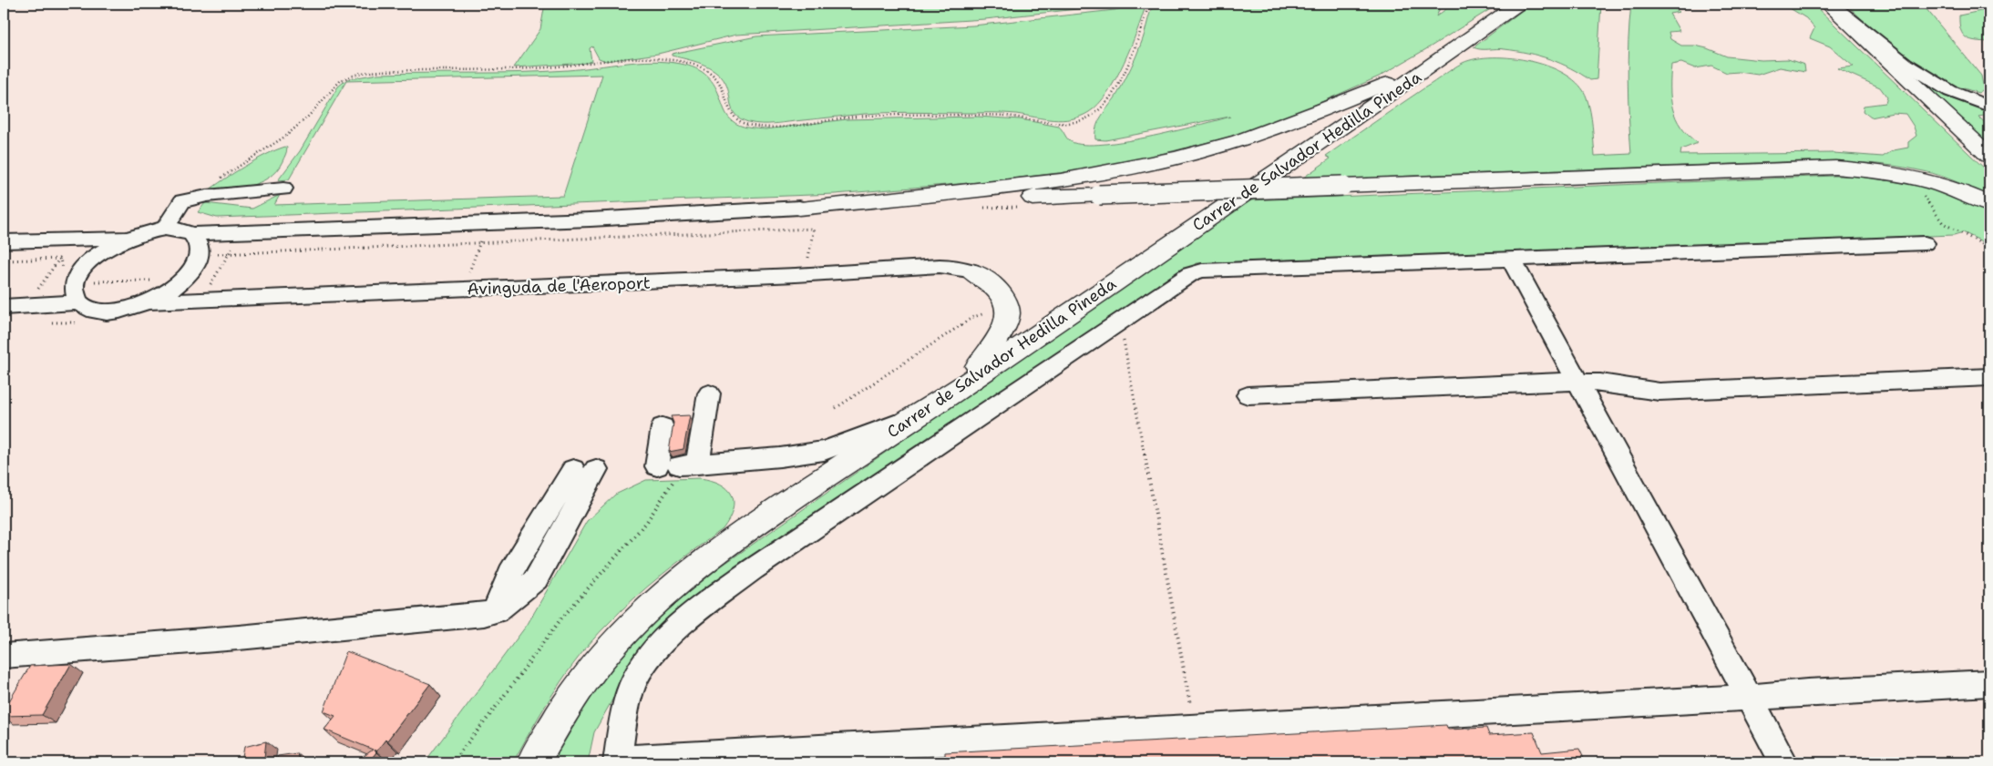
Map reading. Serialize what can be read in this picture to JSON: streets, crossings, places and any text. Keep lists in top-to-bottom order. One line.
{"streets":{"main road":["Carrer de Salvador Hedilla Pineda"],"street":["Avinguda de l'Aeroport"]}}
